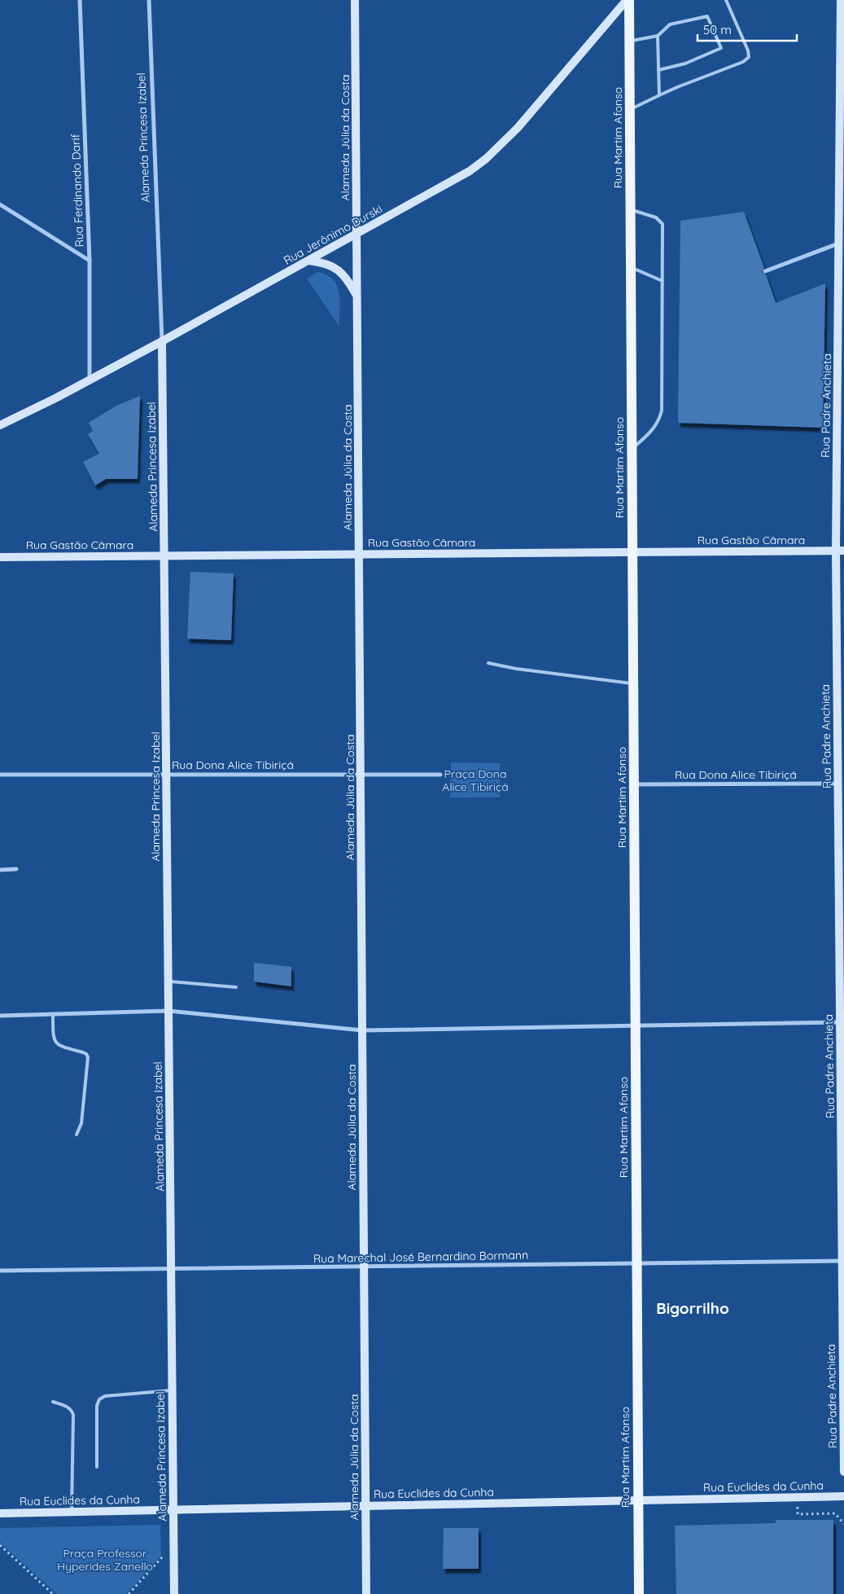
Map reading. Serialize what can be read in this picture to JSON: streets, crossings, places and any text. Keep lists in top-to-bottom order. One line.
{"streets":{"main road":["Rua Martim Afonso"],"street":["Alameda Princesa Izabel","Alameda Júlia da Costa","Rua Ferdinando Darif","Rua Jerônimo Durski","Rua Padre Anchieta","Rua Gastão Câmara","Rua Dona Alice Tibiriçá","Rua Marechal José Bernardino Bormann","Rua Euclides da Cunha"]},"crossings":[["Alameda Princesa Izabel","Rua Jerônimo Durski"],["Alameda Princesa Izabel","Rua Gastão Câmara"],["Alameda Princesa Izabel","Rua Dona Alice Tibiriçá"],["Alameda Princesa Izabel","Rua Marechal José Bernardino Bormann"],["Alameda Princesa Izabel","Rua Euclides da Cunha"],["Alameda Júlia da Costa","Rua Jerônimo Durski"],["Alameda Júlia da Costa","Rua Gastão Câmara"],["Alameda Júlia da Costa","Rua Dona Alice Tibiriçá"],["Alameda Júlia da Costa","Rua Marechal José Bernardino Bormann"],["Alameda Júlia da Costa","Rua Euclides da Cunha"],["Rua Martim Afonso","Rua Jerônimo Durski"],["Rua Martim Afonso","Rua Gastão Câmara"],["Rua Martim Afonso","Rua Dona Alice Tibiriçá"],["Rua Martim Afonso","Rua Marechal José Bernardino Bormann"],["Rua Martim Afonso","Rua Euclides da Cunha"],["Rua Ferdinando Darif","Rua Jerônimo Durski"],["Rua Padre Anchieta","Rua Gastão Câmara"],["Rua Padre Anchieta","Rua Dona Alice Tibiriçá"],["Rua Padre Anchieta","Rua Marechal José Bernardino Bormann"]],"districts":["Bigorrilho"],"parks":["Praça Dona Alice Tibiriçá","Praça Professor Hyperides Zanello"],"scale_bar":"50 m"}
